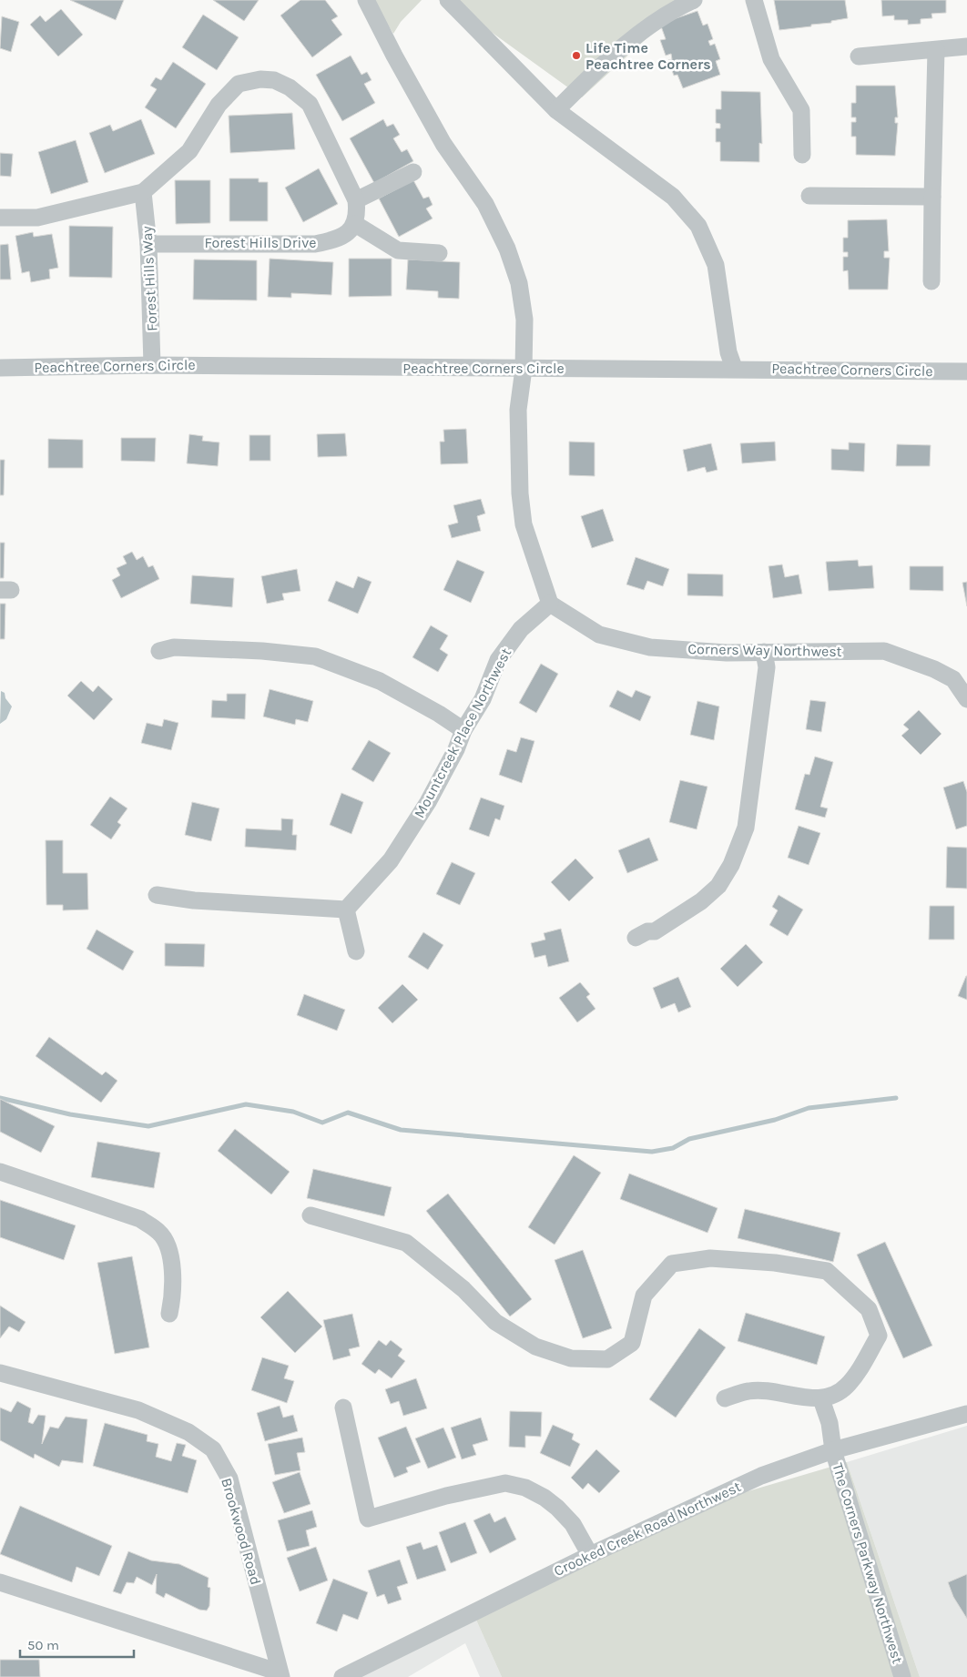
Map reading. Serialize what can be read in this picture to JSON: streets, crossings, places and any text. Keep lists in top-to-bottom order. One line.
{"streets":{"street":["Forest Hills Drive","Forest Hills Way","Peachtree Corners Circle","Corners Way Northwest","Mountcreek Place Northwest","Crooked Creek Road Northwest","Brookwood Road","The Corners Parkway Northwest"]},"crossings":[["Forest Hills Drive","Forest Hills Way"],["Forest Hills Way","Peachtree Corners Circle"],["Corners Way Northwest","Mountcreek Place Northwest"],["Crooked Creek Road Northwest","The Corners Parkway Northwest"]],"places":["Life Time Peachtree Corners"],"scale_bar":"50 m"}
